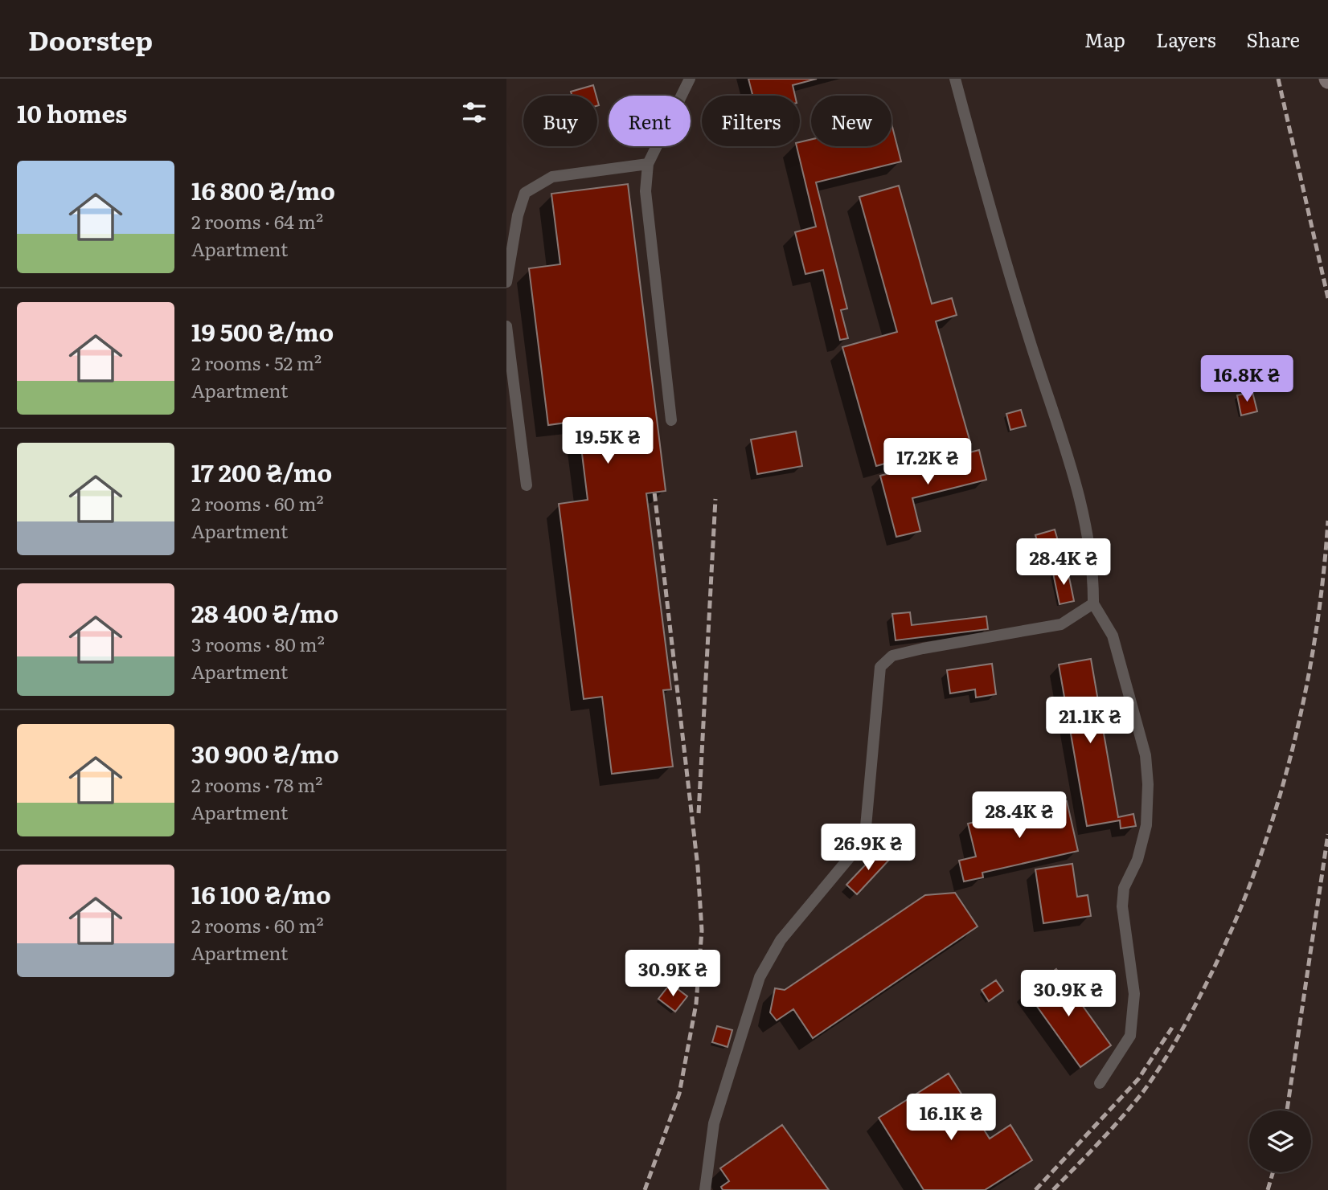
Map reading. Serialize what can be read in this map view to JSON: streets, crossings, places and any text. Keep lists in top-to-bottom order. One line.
{"page":{"header":"Doorstep","nav":["Map","Layers","Share"],"heading":"10 homes","chip":["Buy","Rent","Filters","New"],"list":[{"name":"16 800 ₴/mo","note":"2 rooms · 64 m² · Apartment"},{"name":"19 500 ₴/mo","note":"2 rooms · 52 m² · Apartment"},{"name":"17 200 ₴/mo","note":"2 rooms · 60 m² · Apartment"},{"name":"28 400 ₴/mo","note":"3 rooms · 80 m² · Apartment"},{"name":"30 900 ₴/mo","note":"2 rooms · 78 m² · Apartment"},{"name":"16 100 ₴/mo","note":"2 rooms · 60 m² · Apartment"}],"price":["16.8K ₴","19.5K ₴","17.2K ₴","28.4K ₴","21.1K ₴","28.4K ₴","26.9K ₴","30.9K ₴","30.9K ₴","16.1K ₴"]}}
